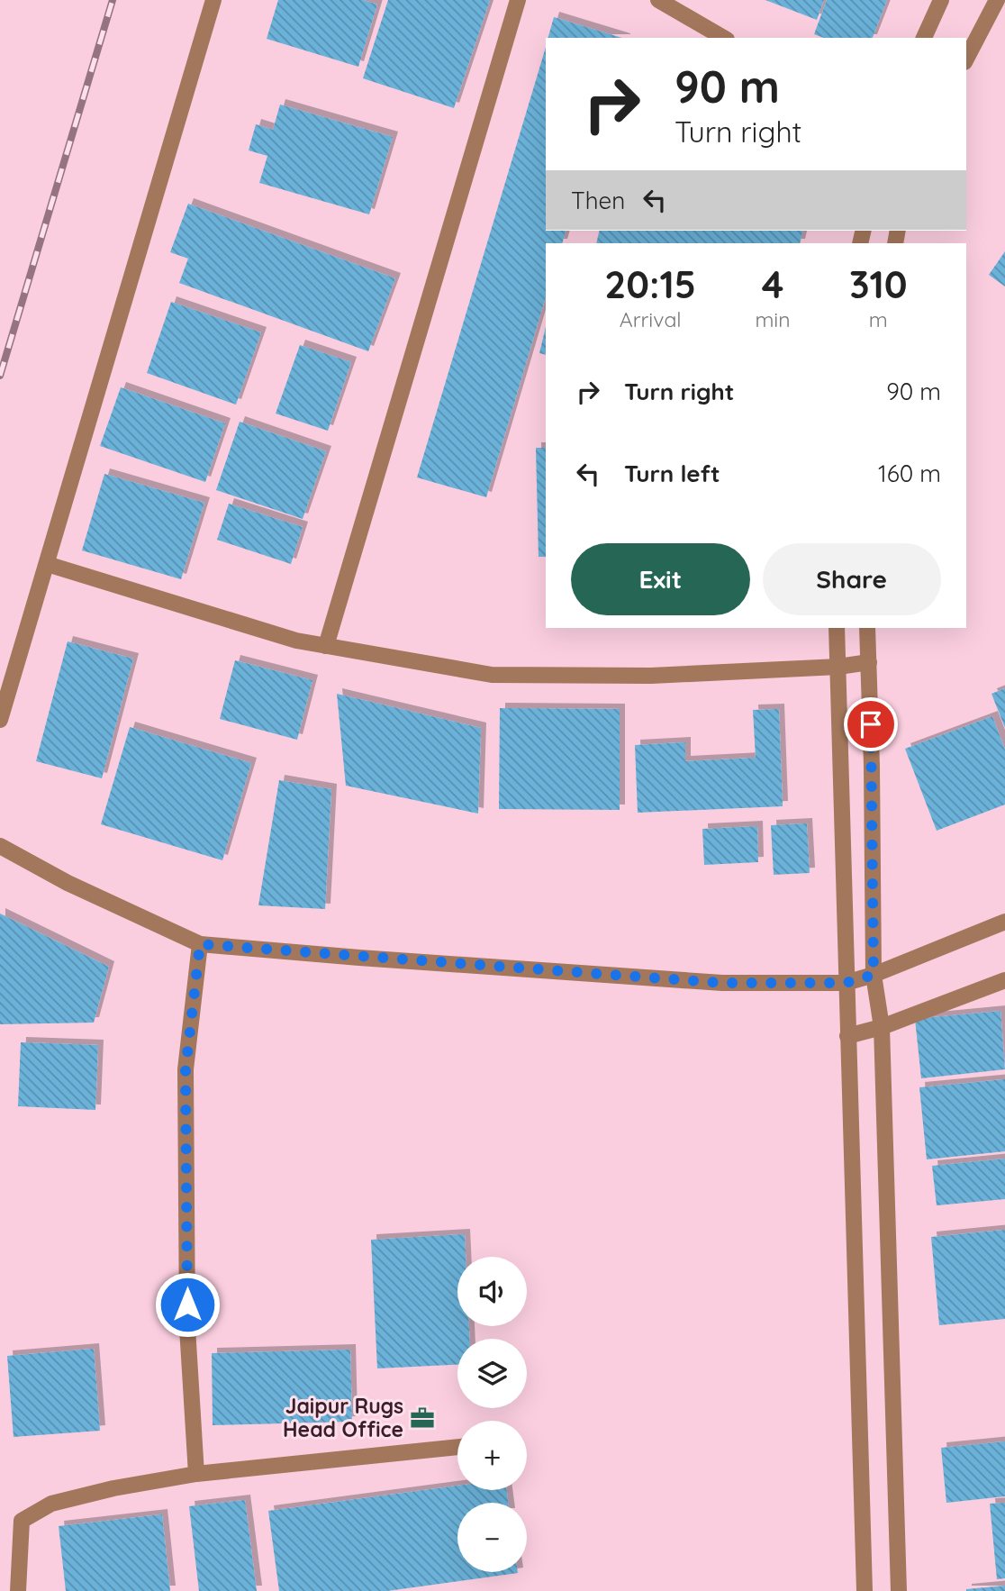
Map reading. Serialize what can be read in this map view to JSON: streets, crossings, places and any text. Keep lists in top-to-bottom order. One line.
{"places":{"office":["Jaipur Rugs Head Office"]},"page":{"turn":["90 m","Turn right"],"then":"Then","eta":["20:15","Arrival","4","min","310","m"],"list":[{"name":"Turn right","value":"90 m"},{"name":"Turn left","value":"160 m"}],"buttons":["Exit","Share"],"map_buttons":["+","−"]}}
